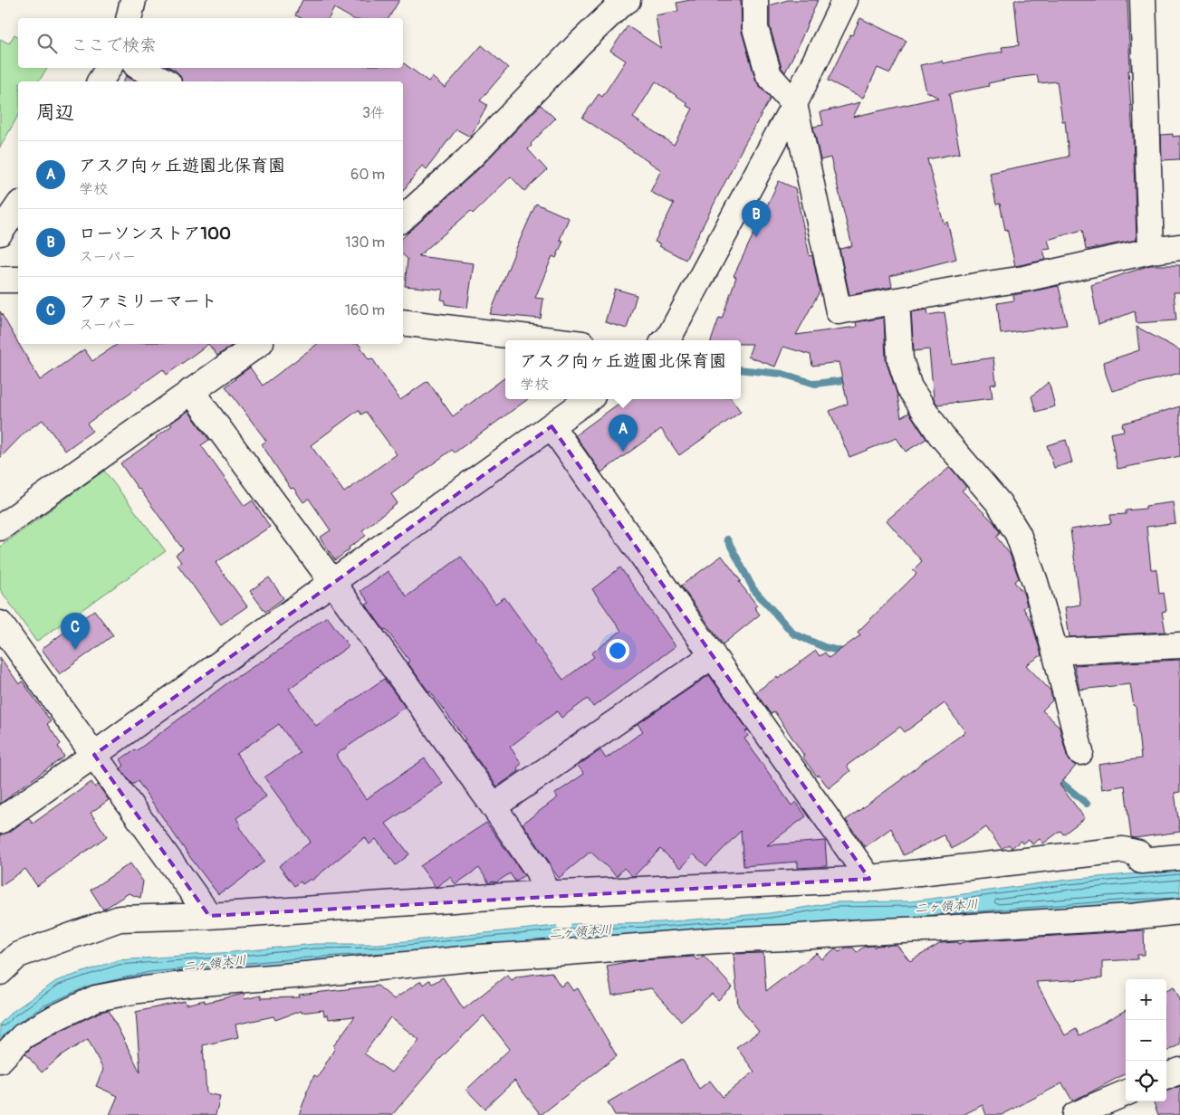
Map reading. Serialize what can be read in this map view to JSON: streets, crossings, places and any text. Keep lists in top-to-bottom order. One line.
{"water":["二ヶ領本川"],"page":{"search":"ここで検索","heading":["周辺","3件"],"list":[{"mark":"A","name":"アスク向ヶ丘遊園北保育園","note":"学校","value":"60 m"},{"mark":"B","name":"ローソンストア100","note":"スーパー","value":"130 m"},{"mark":"C","name":"ファミリーマート","note":"スーパー","value":"160 m"}],"pins":["B","A","C"],"popup":["アスク向ヶ丘遊園北保育園","学校"],"map_buttons":["+","−"]}}
